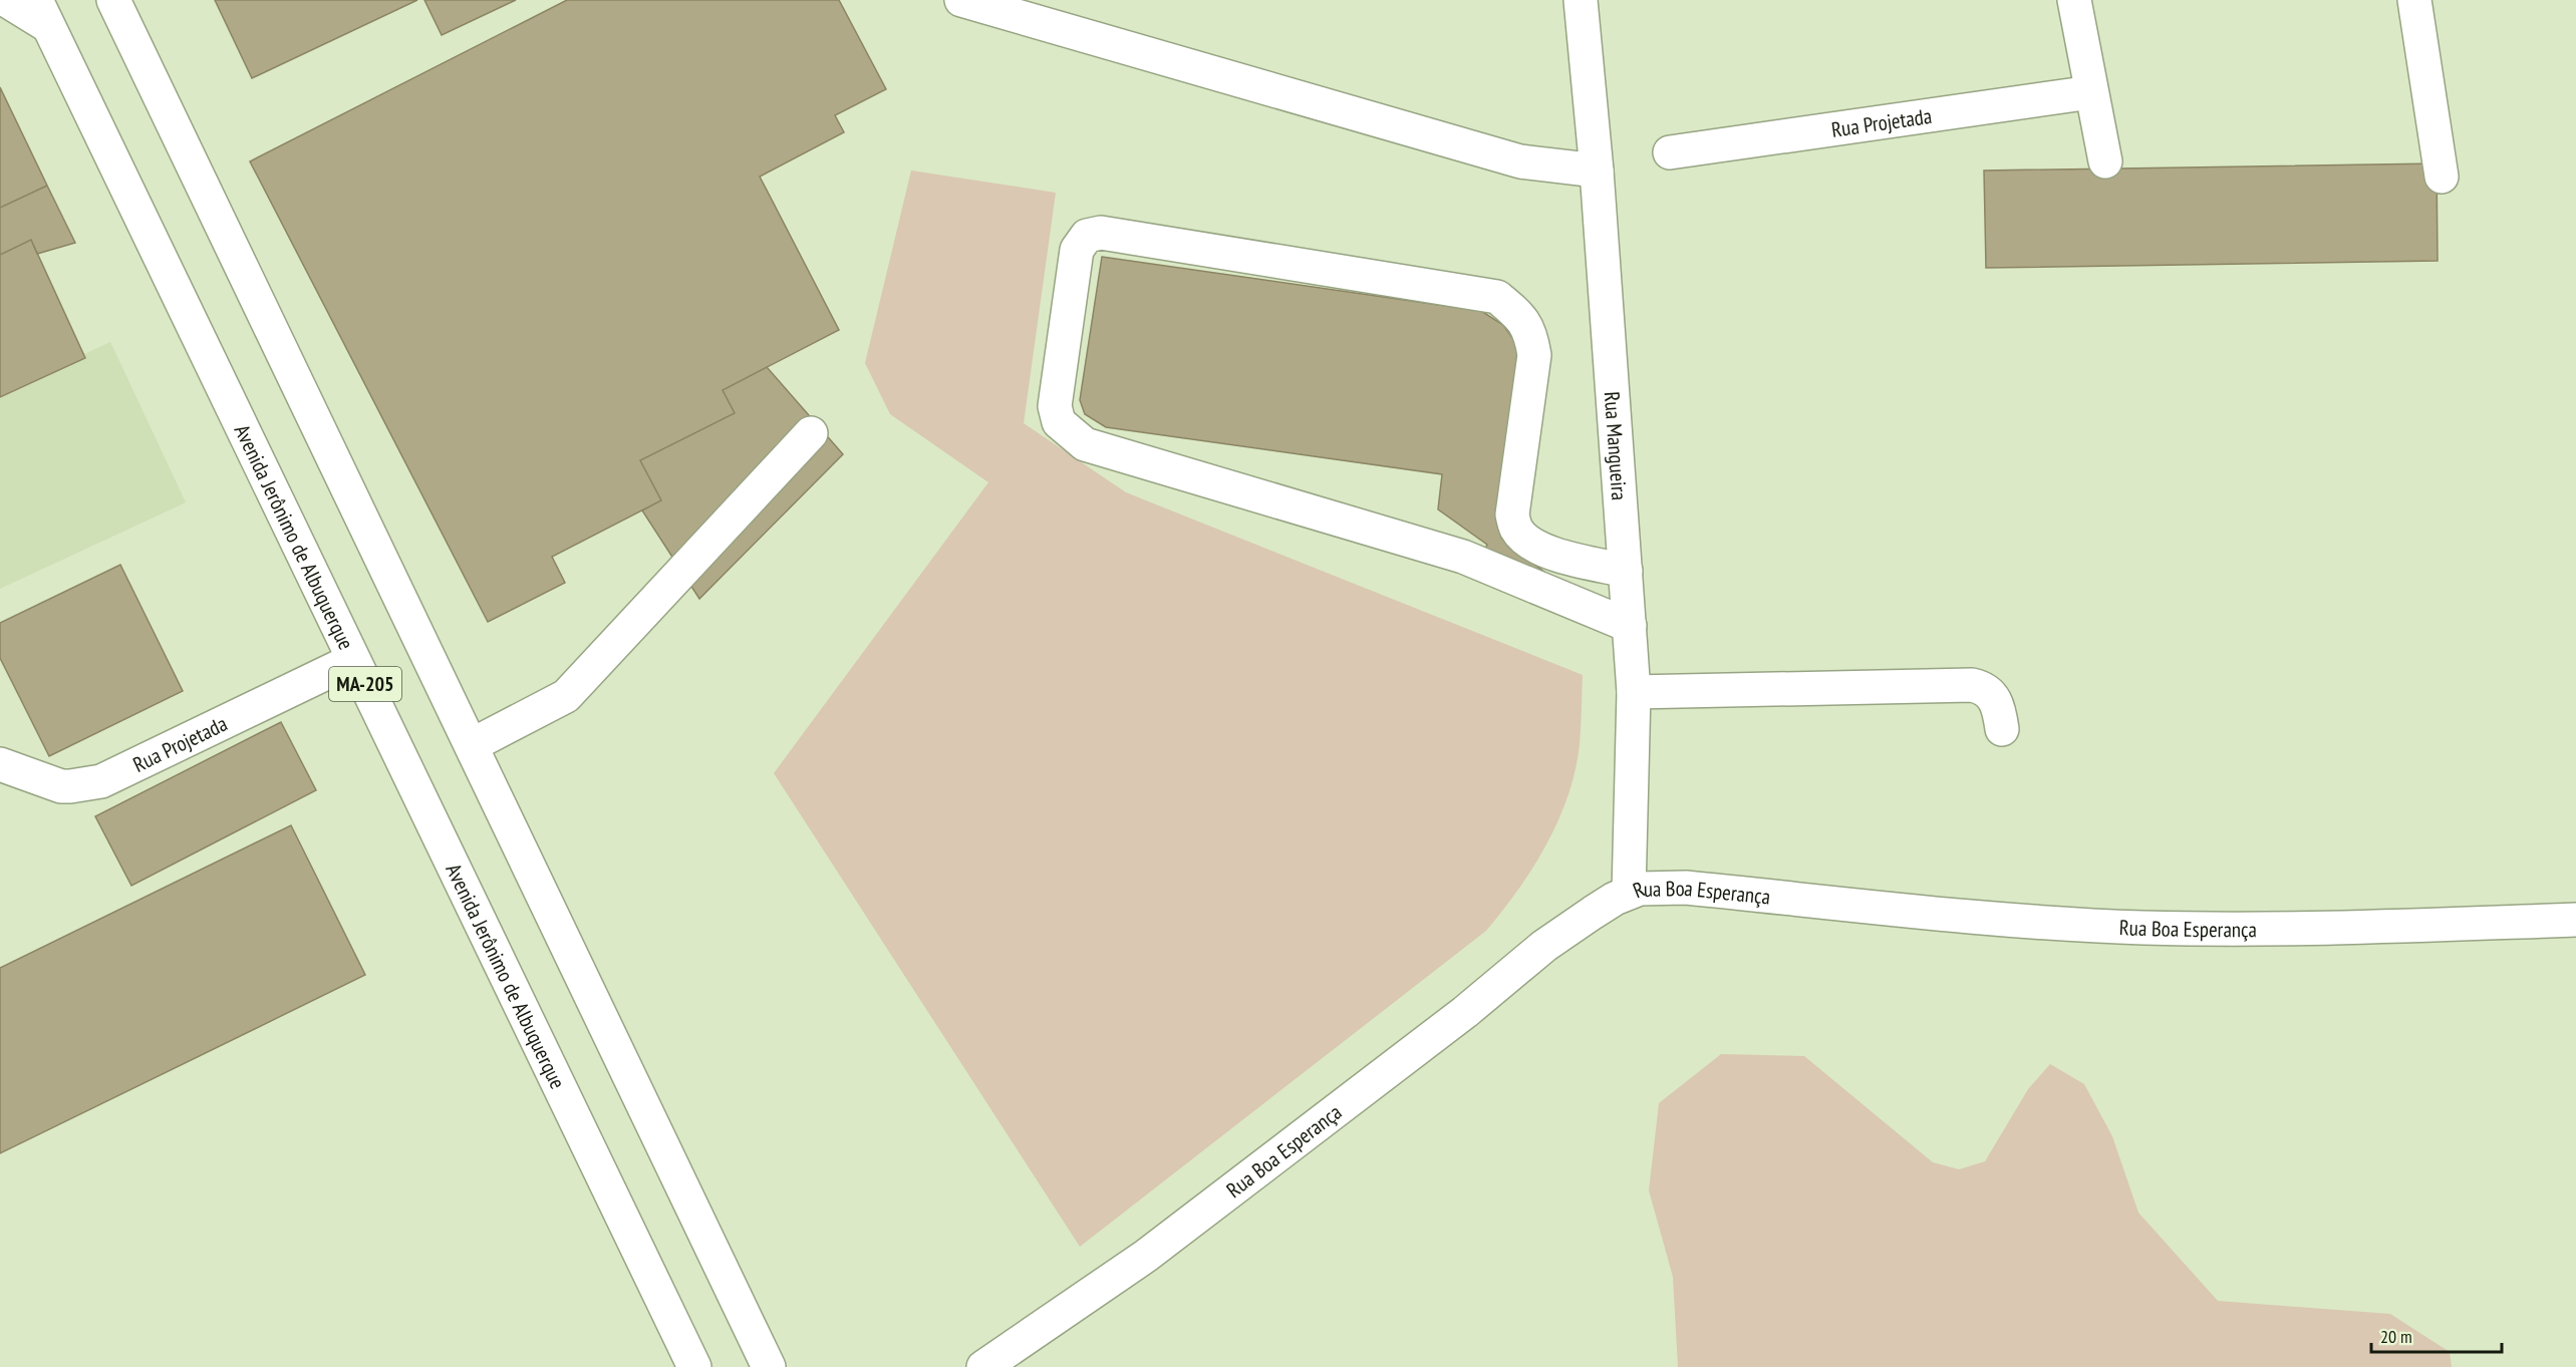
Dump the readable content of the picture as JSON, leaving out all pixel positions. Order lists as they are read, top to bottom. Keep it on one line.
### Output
{"streets":{"main road":["Rua Projetada","Rua Mangueira","Avenida Jerônimo de Albuquerque","MA-205","Rua Boa Esperança"]},"crossings":[["Rua Projetada","Avenida Jerônimo de Albuquerque"],["Rua Mangueira","Rua Boa Esperança"]],"scale_bar":"20 m"}
